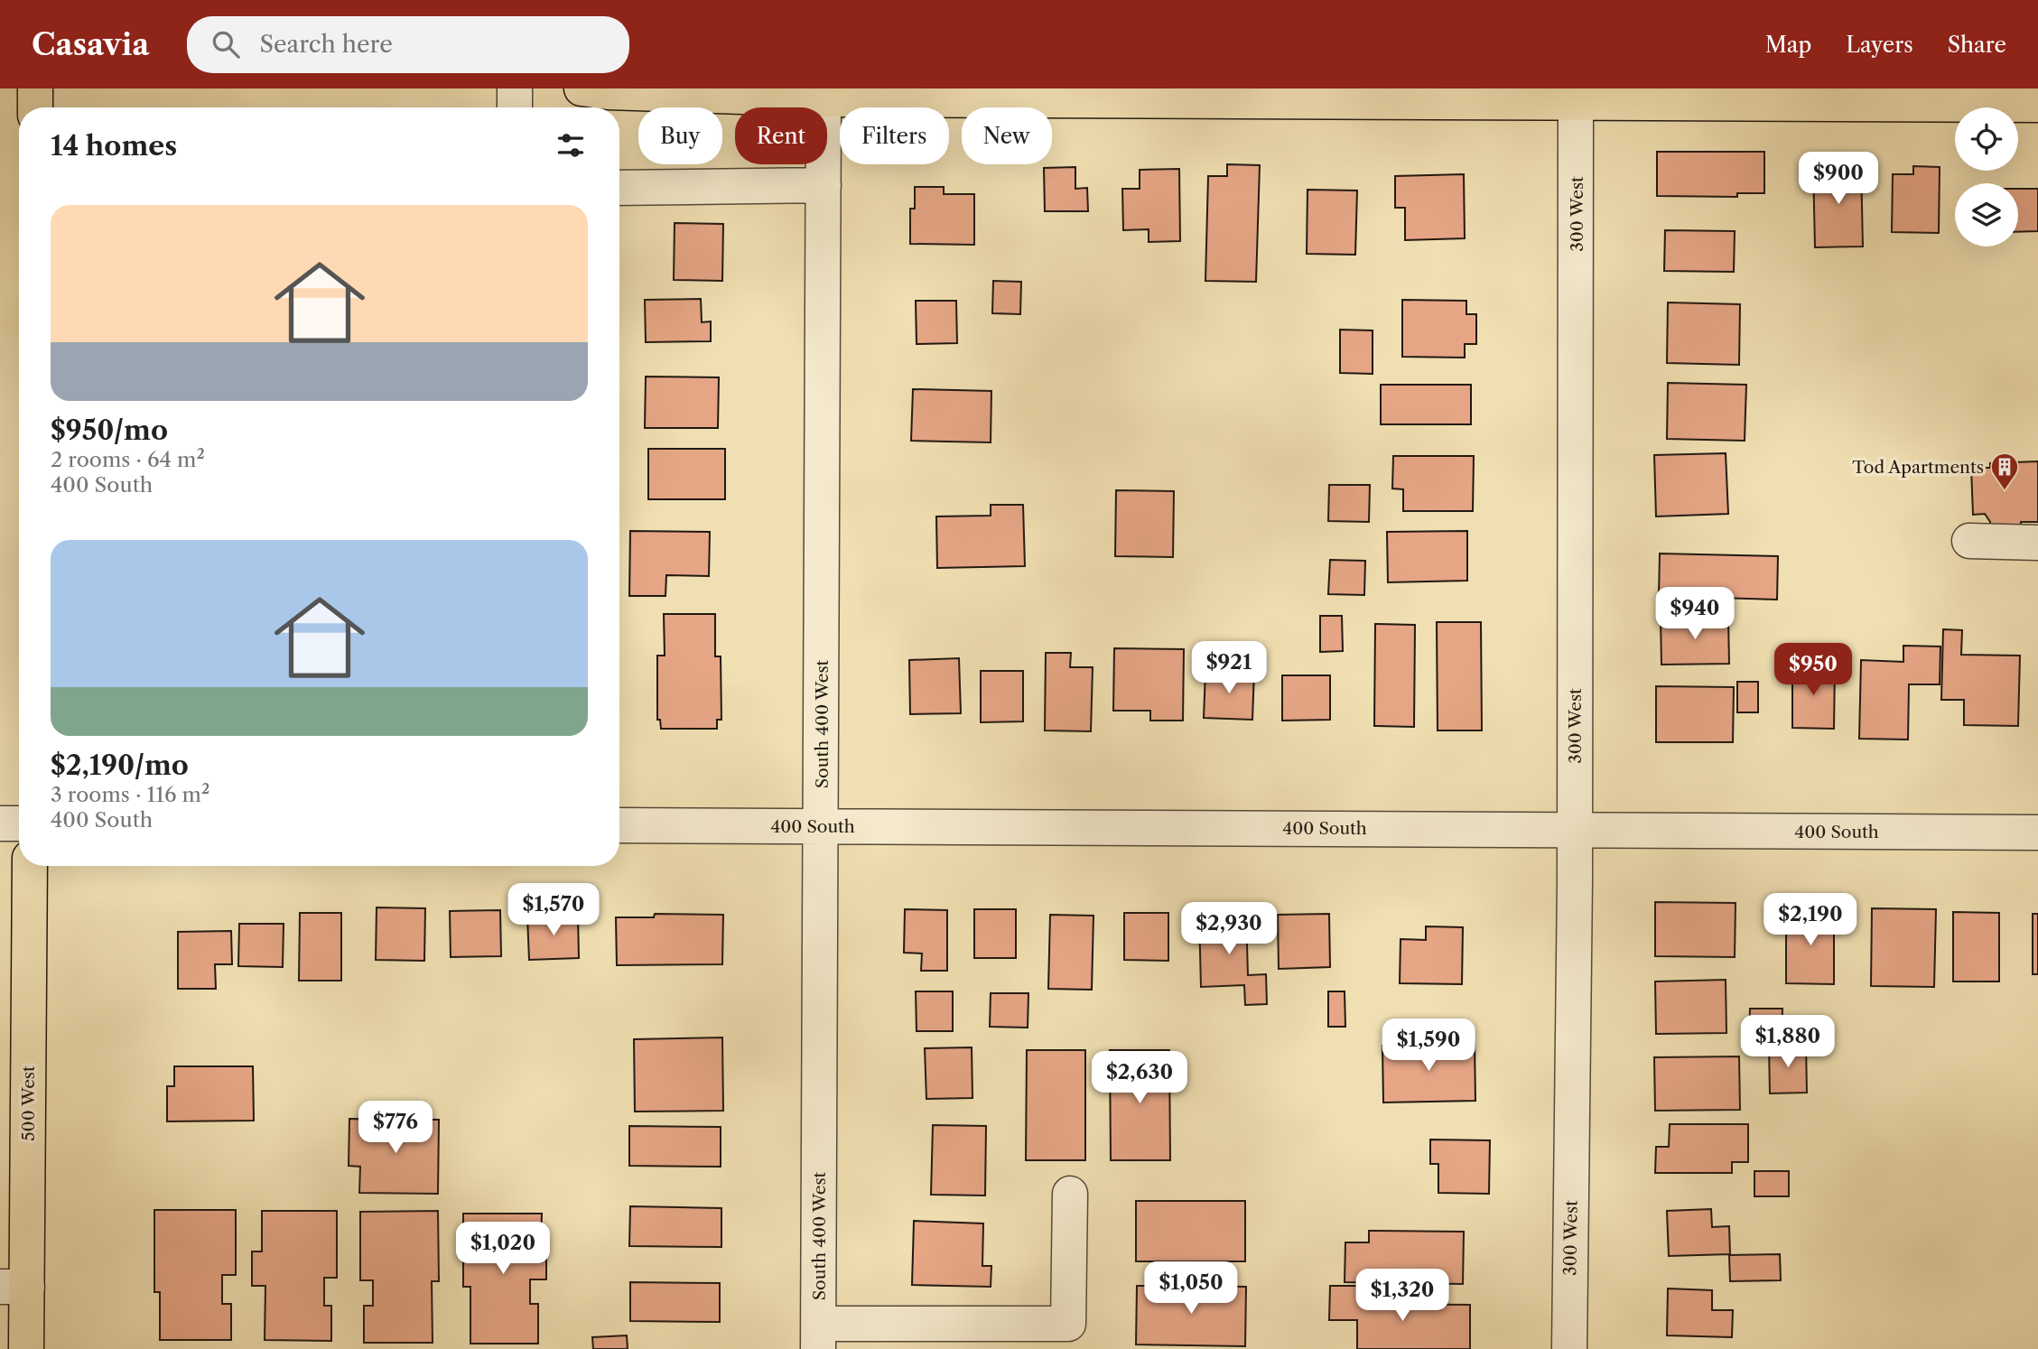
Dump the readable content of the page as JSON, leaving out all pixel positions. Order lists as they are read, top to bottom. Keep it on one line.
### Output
{"streets":{"main road":["500 West"],"street":["300 West","South 400 West","400 South"]},"crossings":[["300 West","400 South"],["South 400 West","400 South"]],"places":{"building":["Tod Apartments"]},"page":{"header":"Casavia","search":"Search here","nav":["Map","Layers","Share"],"chip":["Buy","Rent","Filters","New"],"heading":"14 homes","price":["$900","$940","$921","$950","$1,570","$2,190","$2,930","$1,880","$1,590","$2,630","$776","$1,020","$1,050","$1,320"],"list":[{"name":"$950/mo","note":"2 rooms · 64 m² · 400 South"},{"name":"$2,190/mo","note":"3 rooms · 116 m² · 400 South"}]}}
